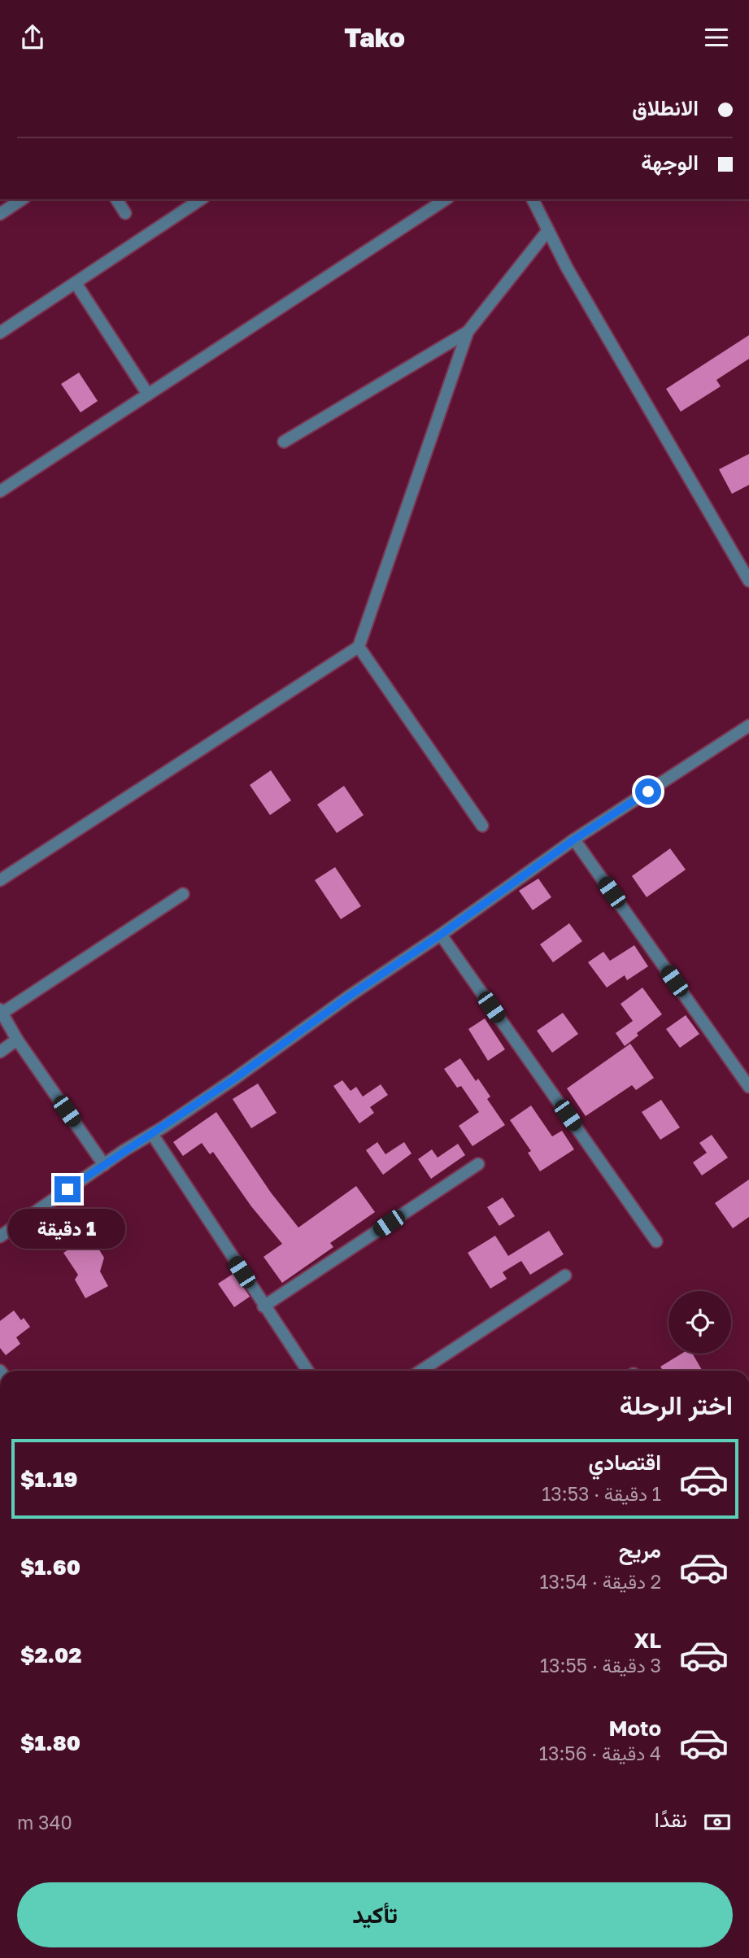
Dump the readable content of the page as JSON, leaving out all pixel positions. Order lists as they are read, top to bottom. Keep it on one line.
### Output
{"page":{"header":"Tako","banner":["الانطلاق","الوجهة"],"bubble":"1 دقيقة","heading":"اختر الرحلة","list":[{"name":"اقتصادي","note":"1 دقيقة · 13:53","value":"$1.19"},{"name":"مريح","note":"2 دقيقة · 13:54","value":"$1.60"},{"name":"XL","note":"3 دقيقة · 13:55","value":"$2.02"},{"name":"Moto","note":"4 دقيقة · 13:56","value":"$1.80"}],"pay":["نقدًا","340 m"],"buttons":"تأكيد"}}
